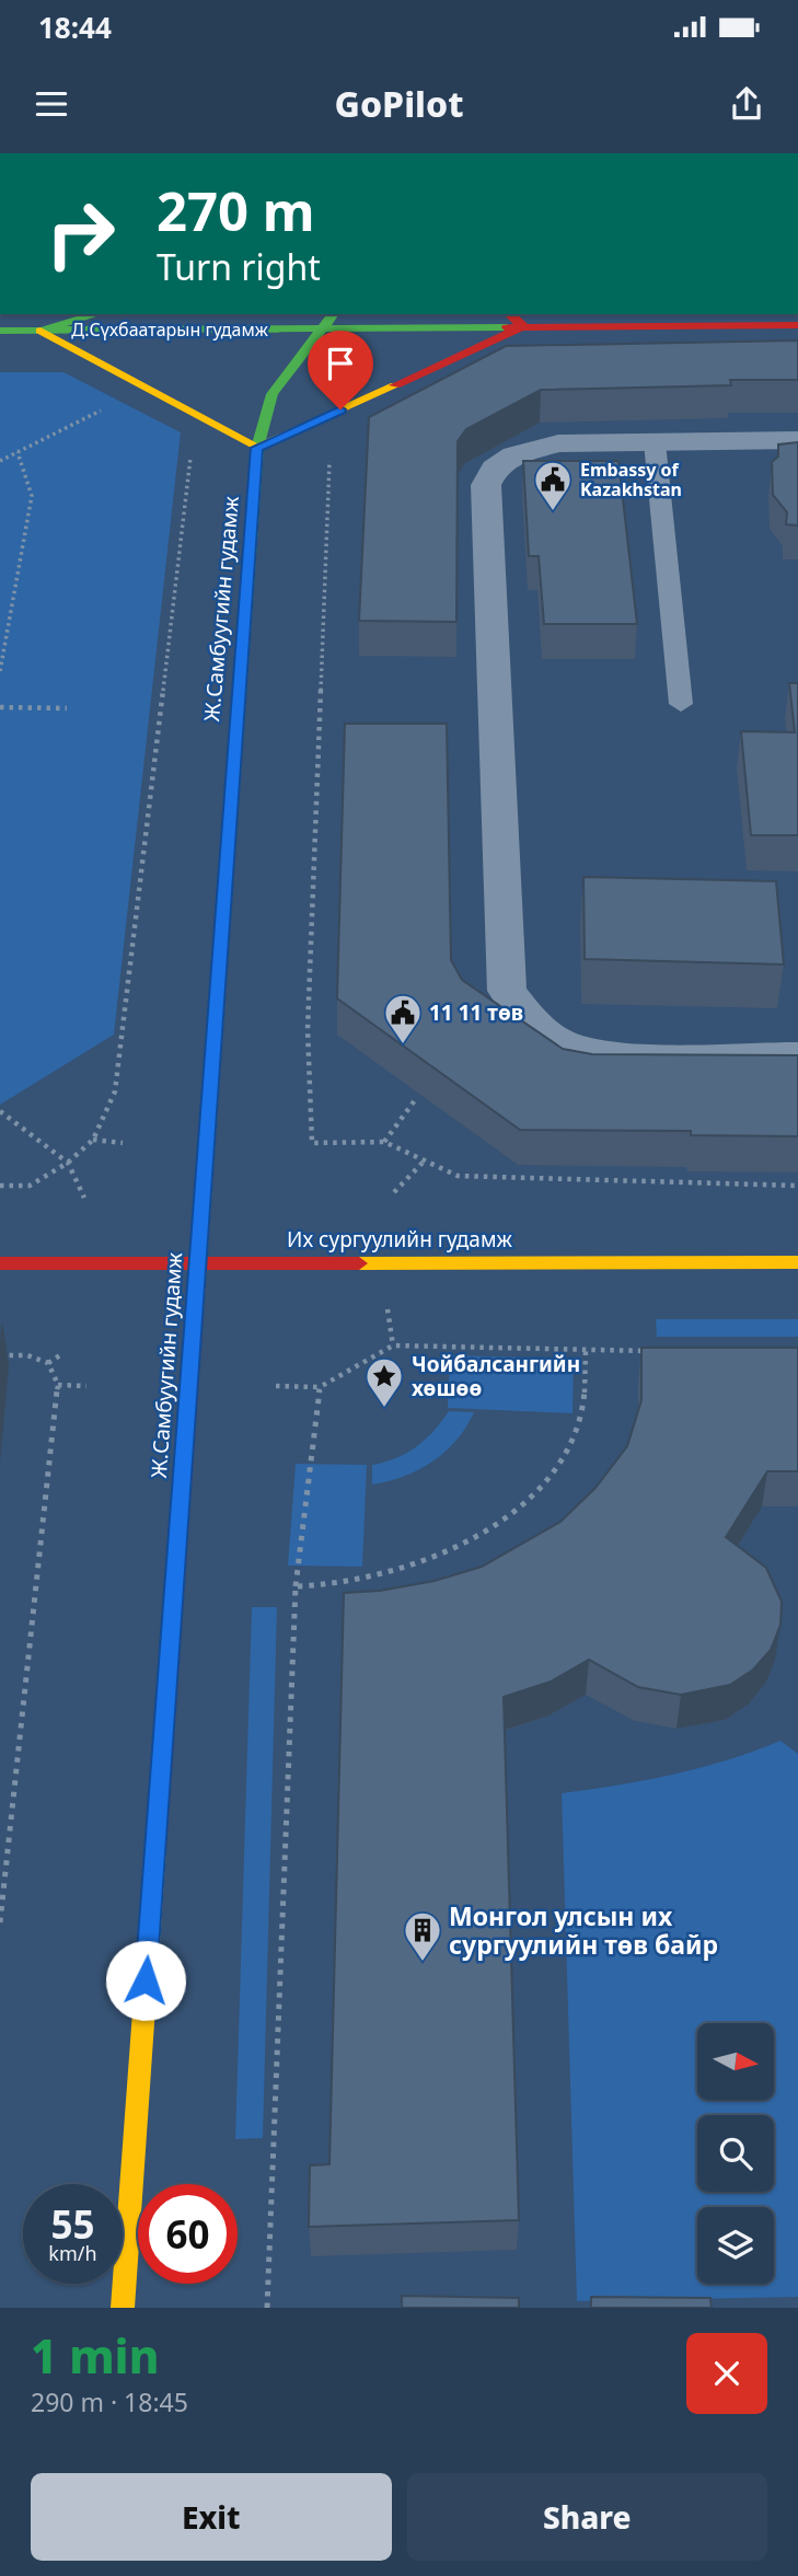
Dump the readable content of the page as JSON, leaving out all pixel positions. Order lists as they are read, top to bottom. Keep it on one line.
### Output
{"streets":{"main road":["Д.Сүхбаатарын гудамж","Ж.Самбуугийн гудамж","Их сургуулийн гудамж"]},"crossings":[["Д.Сүхбаатарын гудамж","Ж.Самбуугийн гудамж"],["Ж.Самбуугийн гудамж","Их сургуулийн гудамж"]],"places":{"public building":["Embassy of Kazakhstan","11 11 төв"],"place":["Чойбалсангийн хөшөө"],"building":["Монгол улсын их сургуулийн төв байр"]},"north":"right","page":{"status":"18:44","header":"GoPilot","turn":["270 m","Turn right"],"speed":"55 km/h","limit":"60","heading":["1 min","290 m · 18:45"],"buttons":["Exit","Share"]}}
